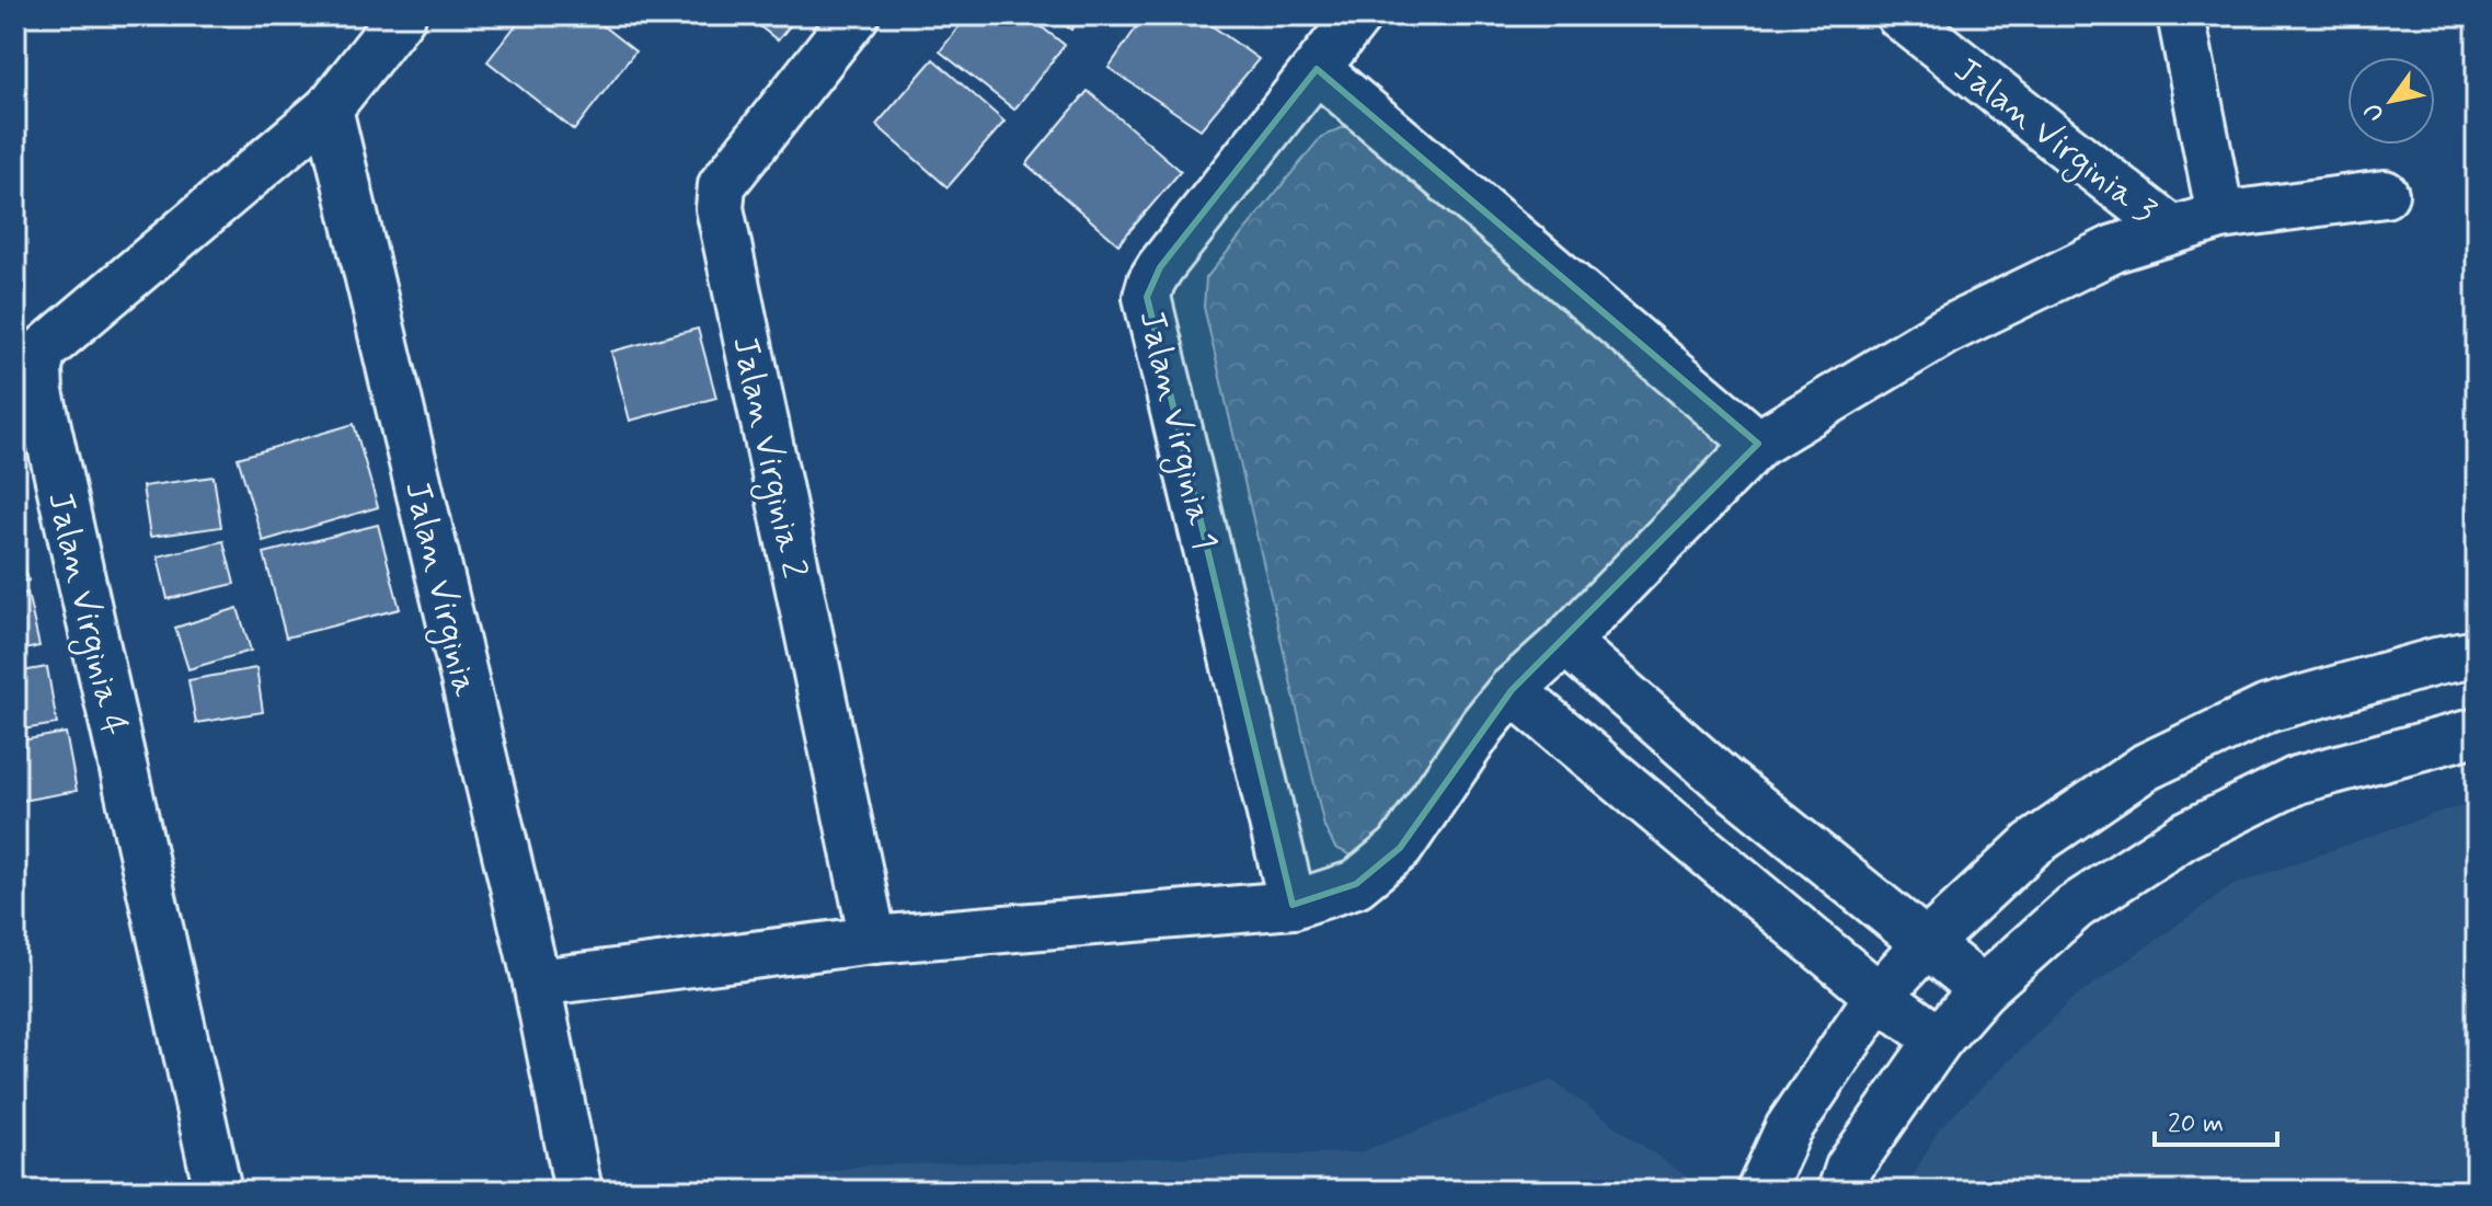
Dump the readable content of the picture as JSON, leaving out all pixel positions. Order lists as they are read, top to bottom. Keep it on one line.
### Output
{"streets":{"street":["Jalan Virginia 3","Jalan Virginia 1","Jalan Virginia 2","Jalan Virginia","Jalan Virginia 4"]},"crossings":[["Jalan Virginia","Jalan Virginia 4"]],"scale_bar":"20 m","north":"bottom left"}
